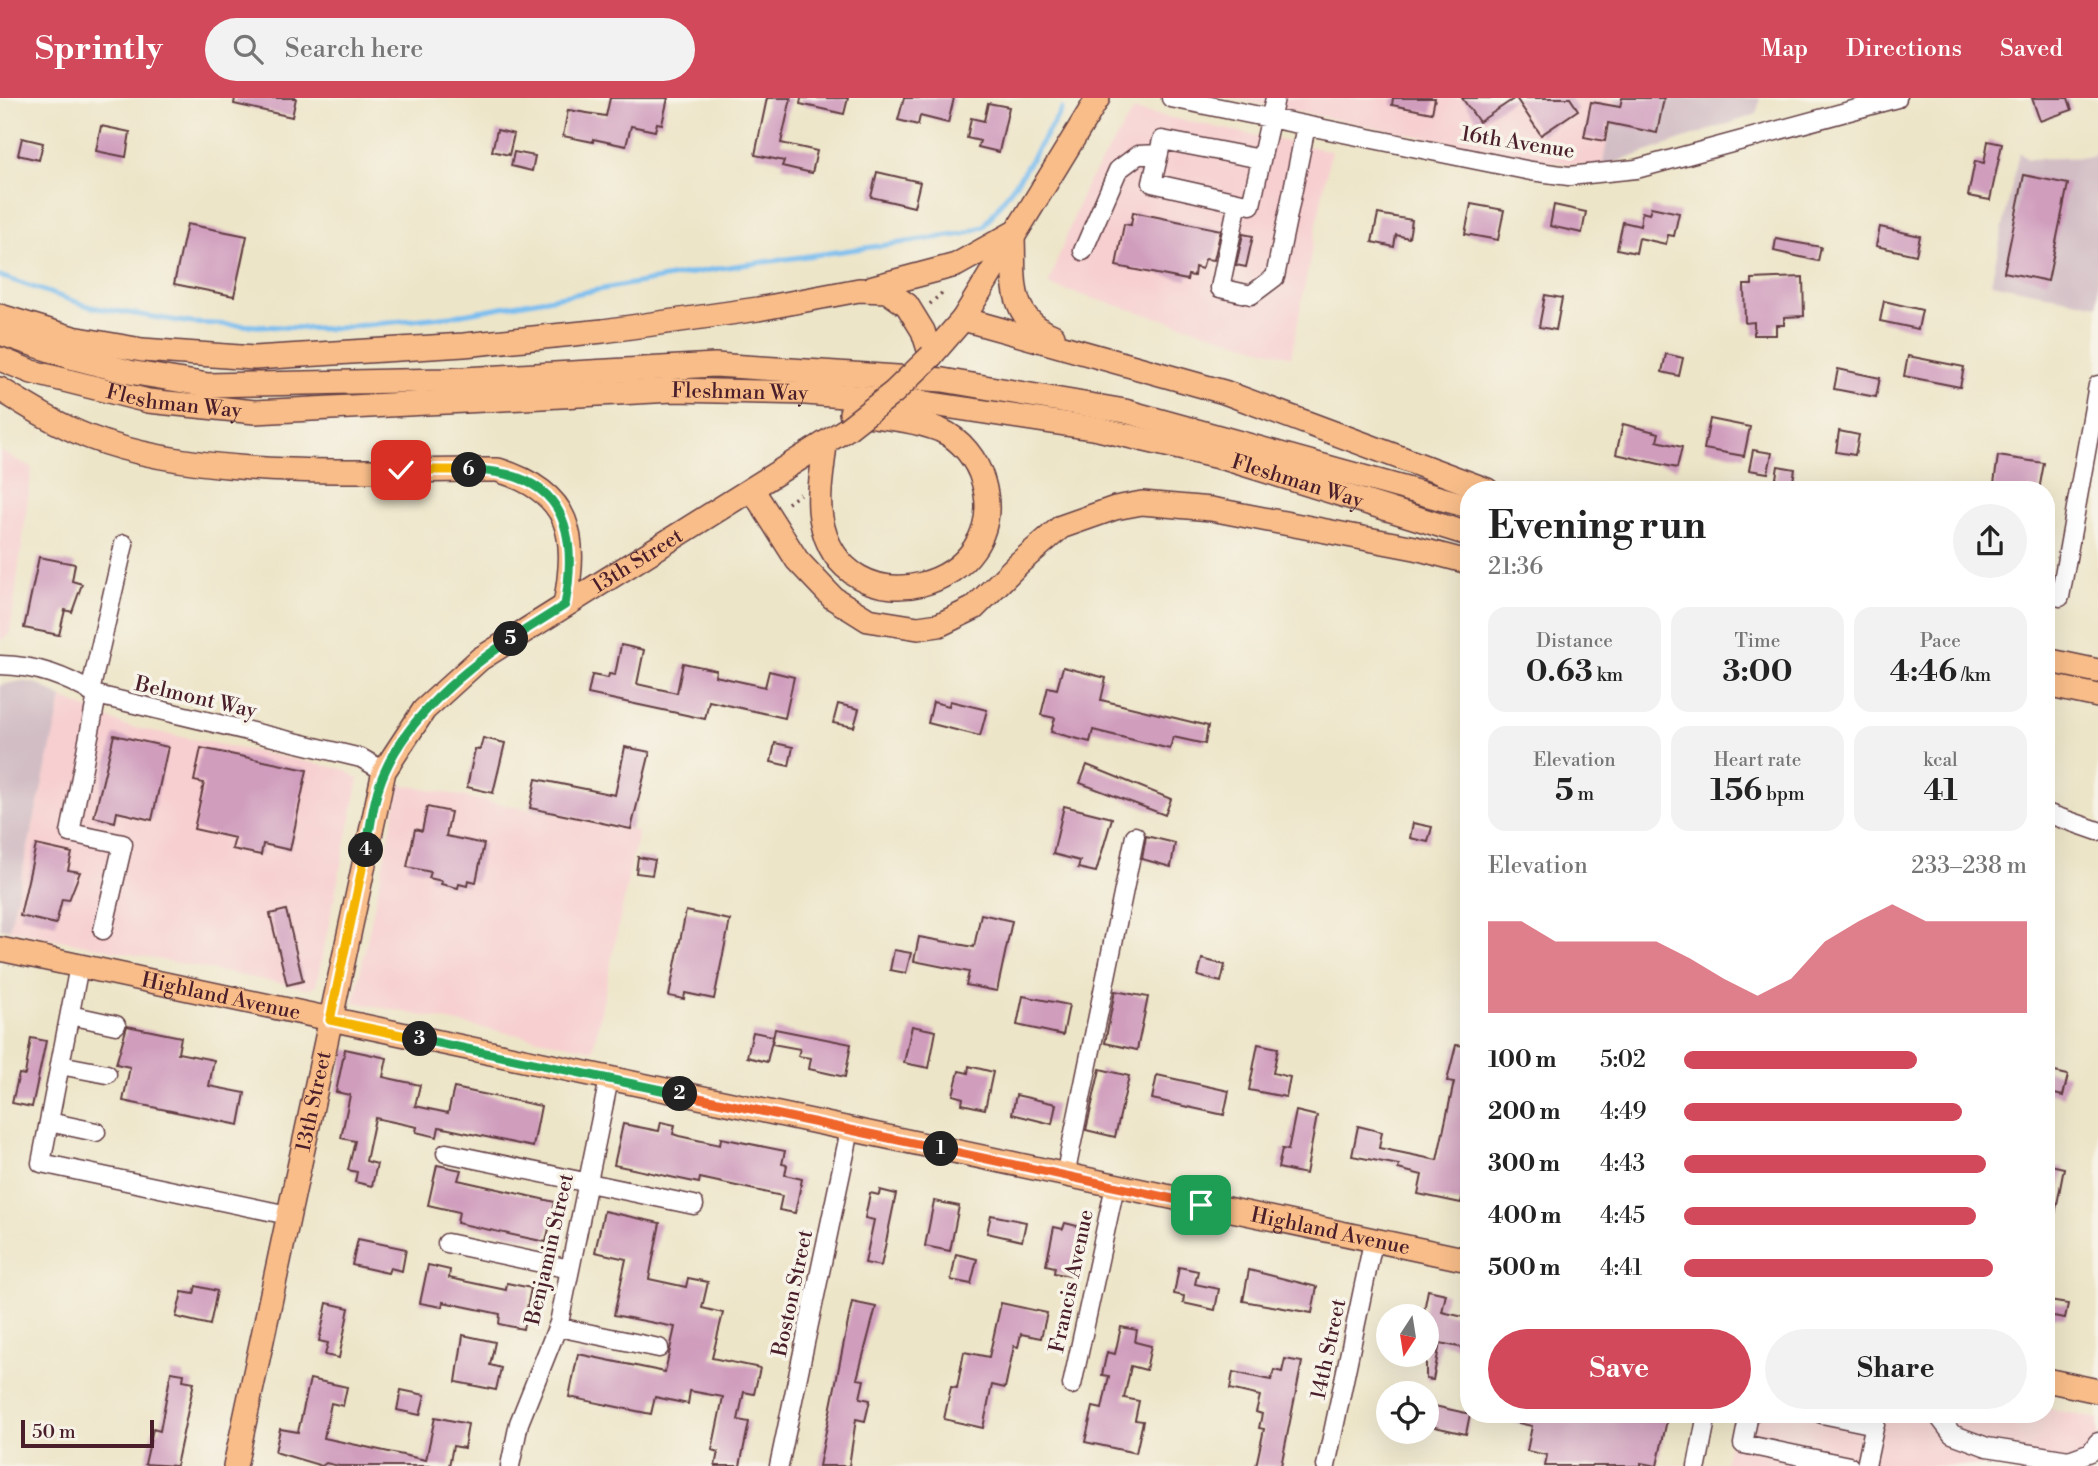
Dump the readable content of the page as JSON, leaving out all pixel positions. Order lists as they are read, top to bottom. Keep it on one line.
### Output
{"streets":{"main road":["Fleshman Way","13th Street","Highland Avenue"],"street":["16th Avenue","Belmont Way","Benjamin Street","Francis Avenue","Boston Street","14th Street"]},"crossings":[["13th Street","Belmont Way"],["13th Street","Highland Avenue"],["Highland Avenue","Benjamin Street"],["Highland Avenue","Francis Avenue"],["Highland Avenue","Boston Street"],["Highland Avenue","14th Street"]],"scale_bar":"50 m","north":"bottom","page":{"header":"Sprintly","search":"Search here","nav":["Map","Directions","Saved"],"pins":["6","5","4","3","2","1"],"heading":["Evening run","21:36"],"stats":[["Distance","0.63 km"],["Time","3:00"],["Pace","4:46 /km"],["Elevation","5 m"],["Heart rate","156 bpm"],["kcal","41"]],"chart":["Elevation","233–238 m"],"list":[{"name":"100 m","note":"5:02"},{"name":"200 m","note":"4:49"},{"name":"300 m","note":"4:43"},{"name":"400 m","note":"4:45"},{"name":"500 m","note":"4:41"}],"buttons":["Save","Share"],"scale":"50 m"}}
